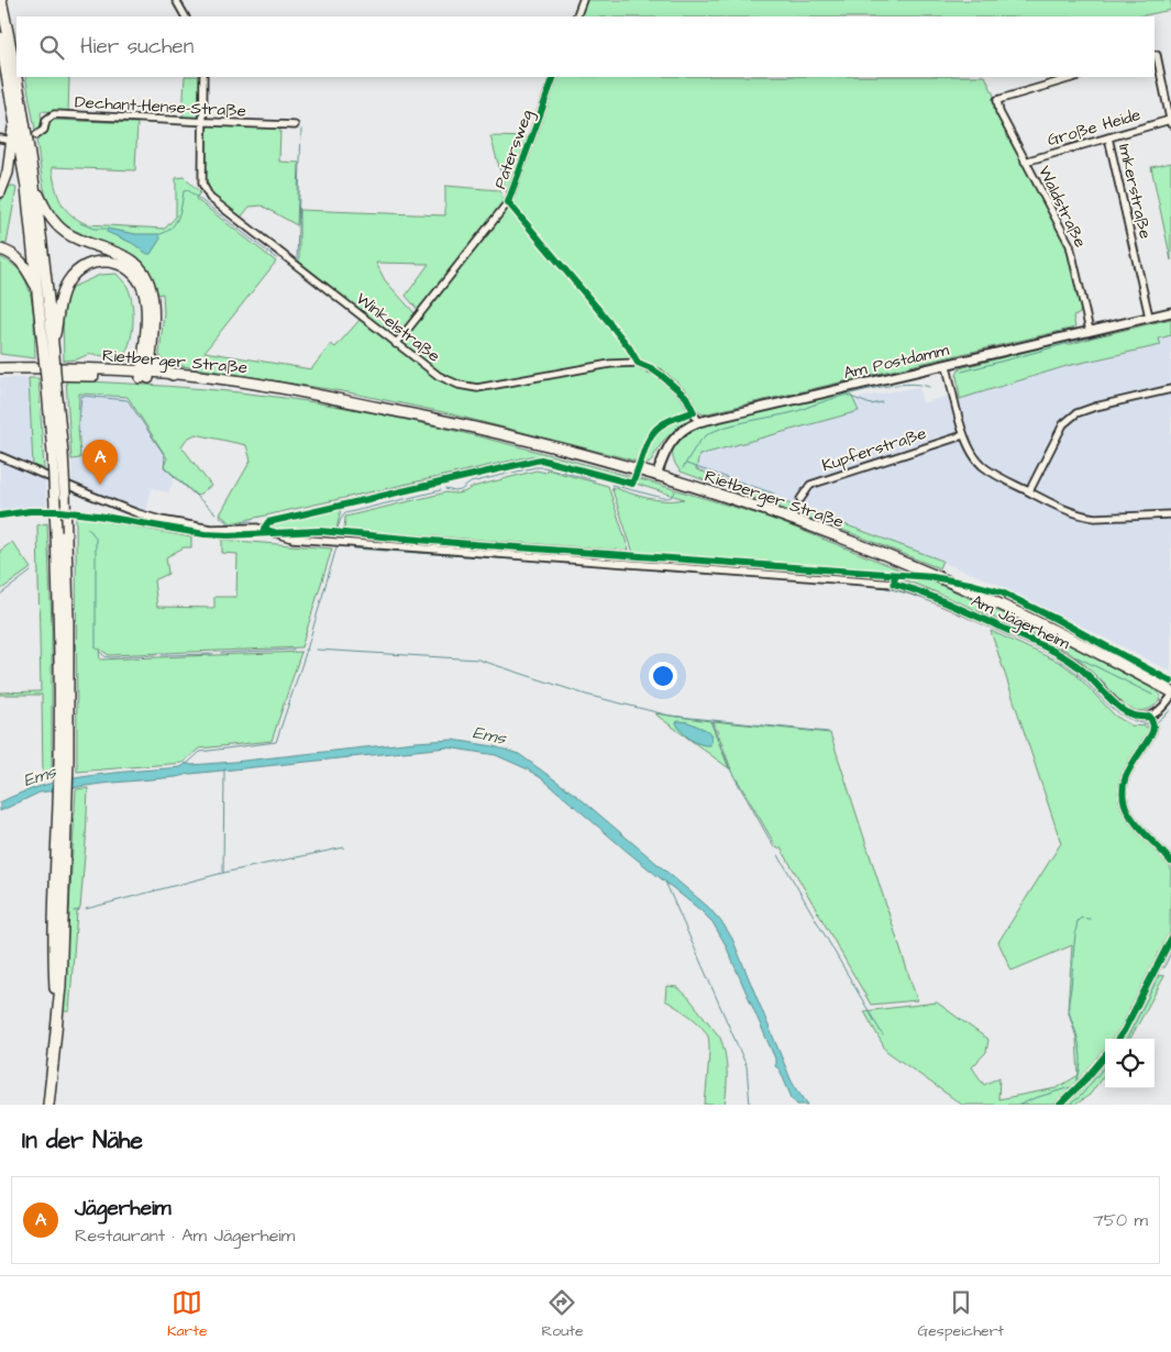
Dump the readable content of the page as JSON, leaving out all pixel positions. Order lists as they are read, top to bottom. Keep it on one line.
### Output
{"streets":{"main road":["Rietberger Straße"],"street":["Dechant-Hense-Straße","Große Heide","Patersweg","Imkerstraße","Waldstraße","Winkelstraße","Am Postdamm","Kupferstraße","Am Jägerheim"]},"crossings":[["Dechant-Hense-Straße","Winkelstraße"],["Große Heide","Imkerstraße"],["Große Heide","Waldstraße"],["Patersweg","Winkelstraße"],["Imkerstraße","Am Postdamm"],["Waldstraße","Am Postdamm"],["Winkelstraße","Am Postdamm"],["Rietberger Straße","Am Postdamm"]],"water":["Ems"],"page":{"search":"Hier suchen","pins":"A","heading":"In der Nähe","list":[{"mark":"A","name":"Jägerheim","note":"Restaurant · Am Jägerheim","value":"750 m"}],"nav":["Karte","Route","Gespeichert"]}}
